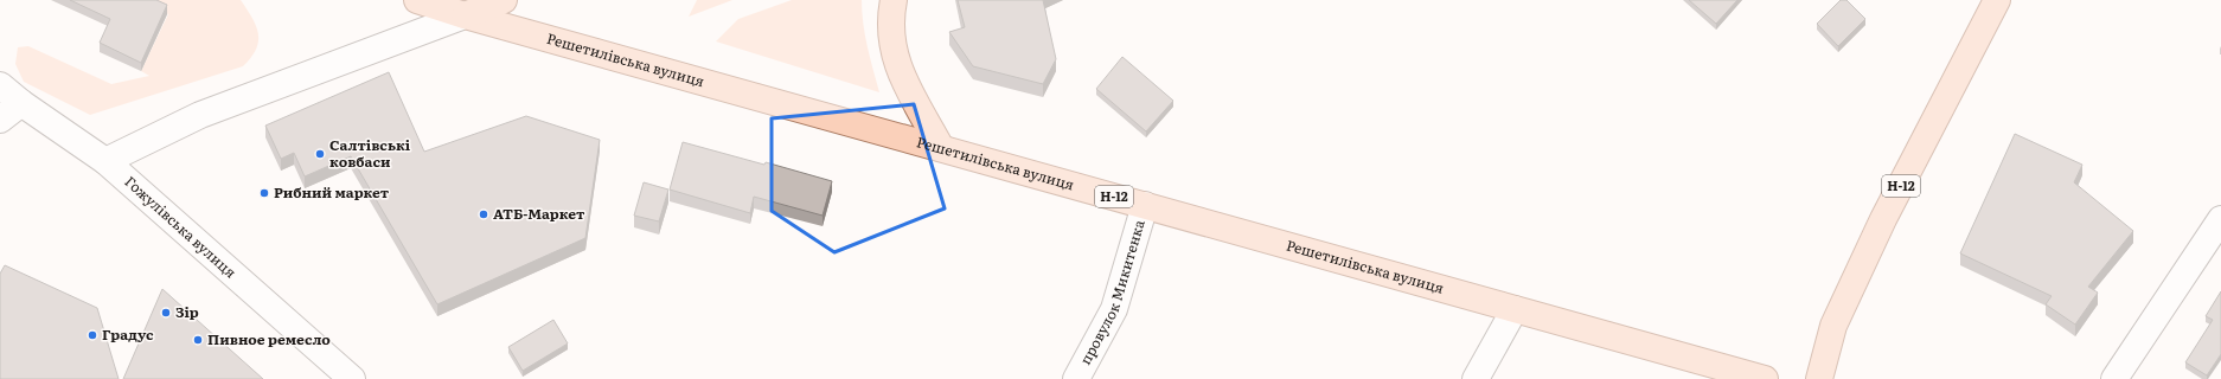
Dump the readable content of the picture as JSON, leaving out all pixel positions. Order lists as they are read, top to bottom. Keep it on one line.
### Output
{"streets":{"main road":["Решетилівська вулиця","Н-12"],"street":["Гожулівська вулиця","провулок Микитенка"]},"crossings":[["Решетилівська вулиця","провулок Микитенка"]],"places":["Салтівські ковбаси","Рибний маркет","АТБ-Маркет","Зір","Градус","Пивное ремесло"]}
